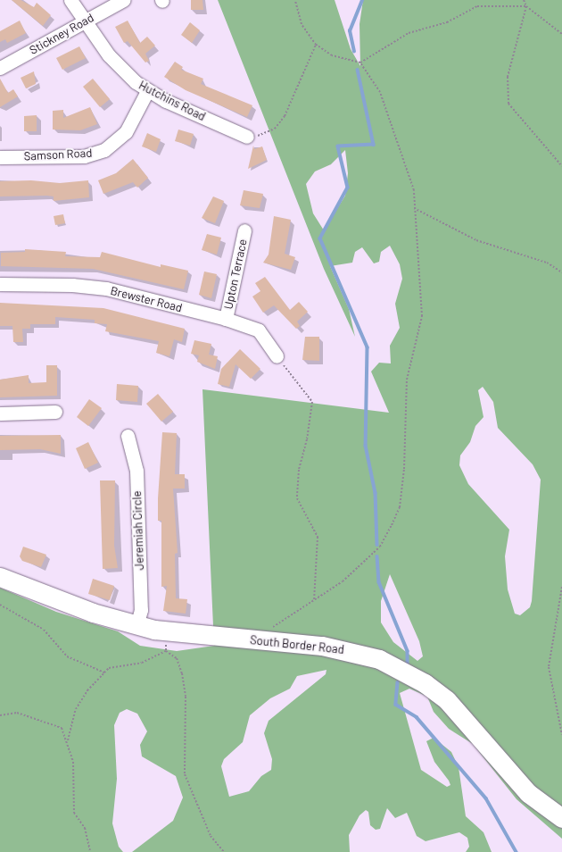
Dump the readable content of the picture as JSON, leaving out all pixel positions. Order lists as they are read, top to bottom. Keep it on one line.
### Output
{"streets":{"main road":["South Border Road"],"street":["Stickney Road","Hutchins Road","Samson Road","Upton Terrace","Brewster Road","Jeremiah Circle"]},"crossings":[["Stickney Road","Hutchins Road"],["Hutchins Road","Samson Road"],["Upton Terrace","Brewster Road"],["Jeremiah Circle","South Border Road"]]}
